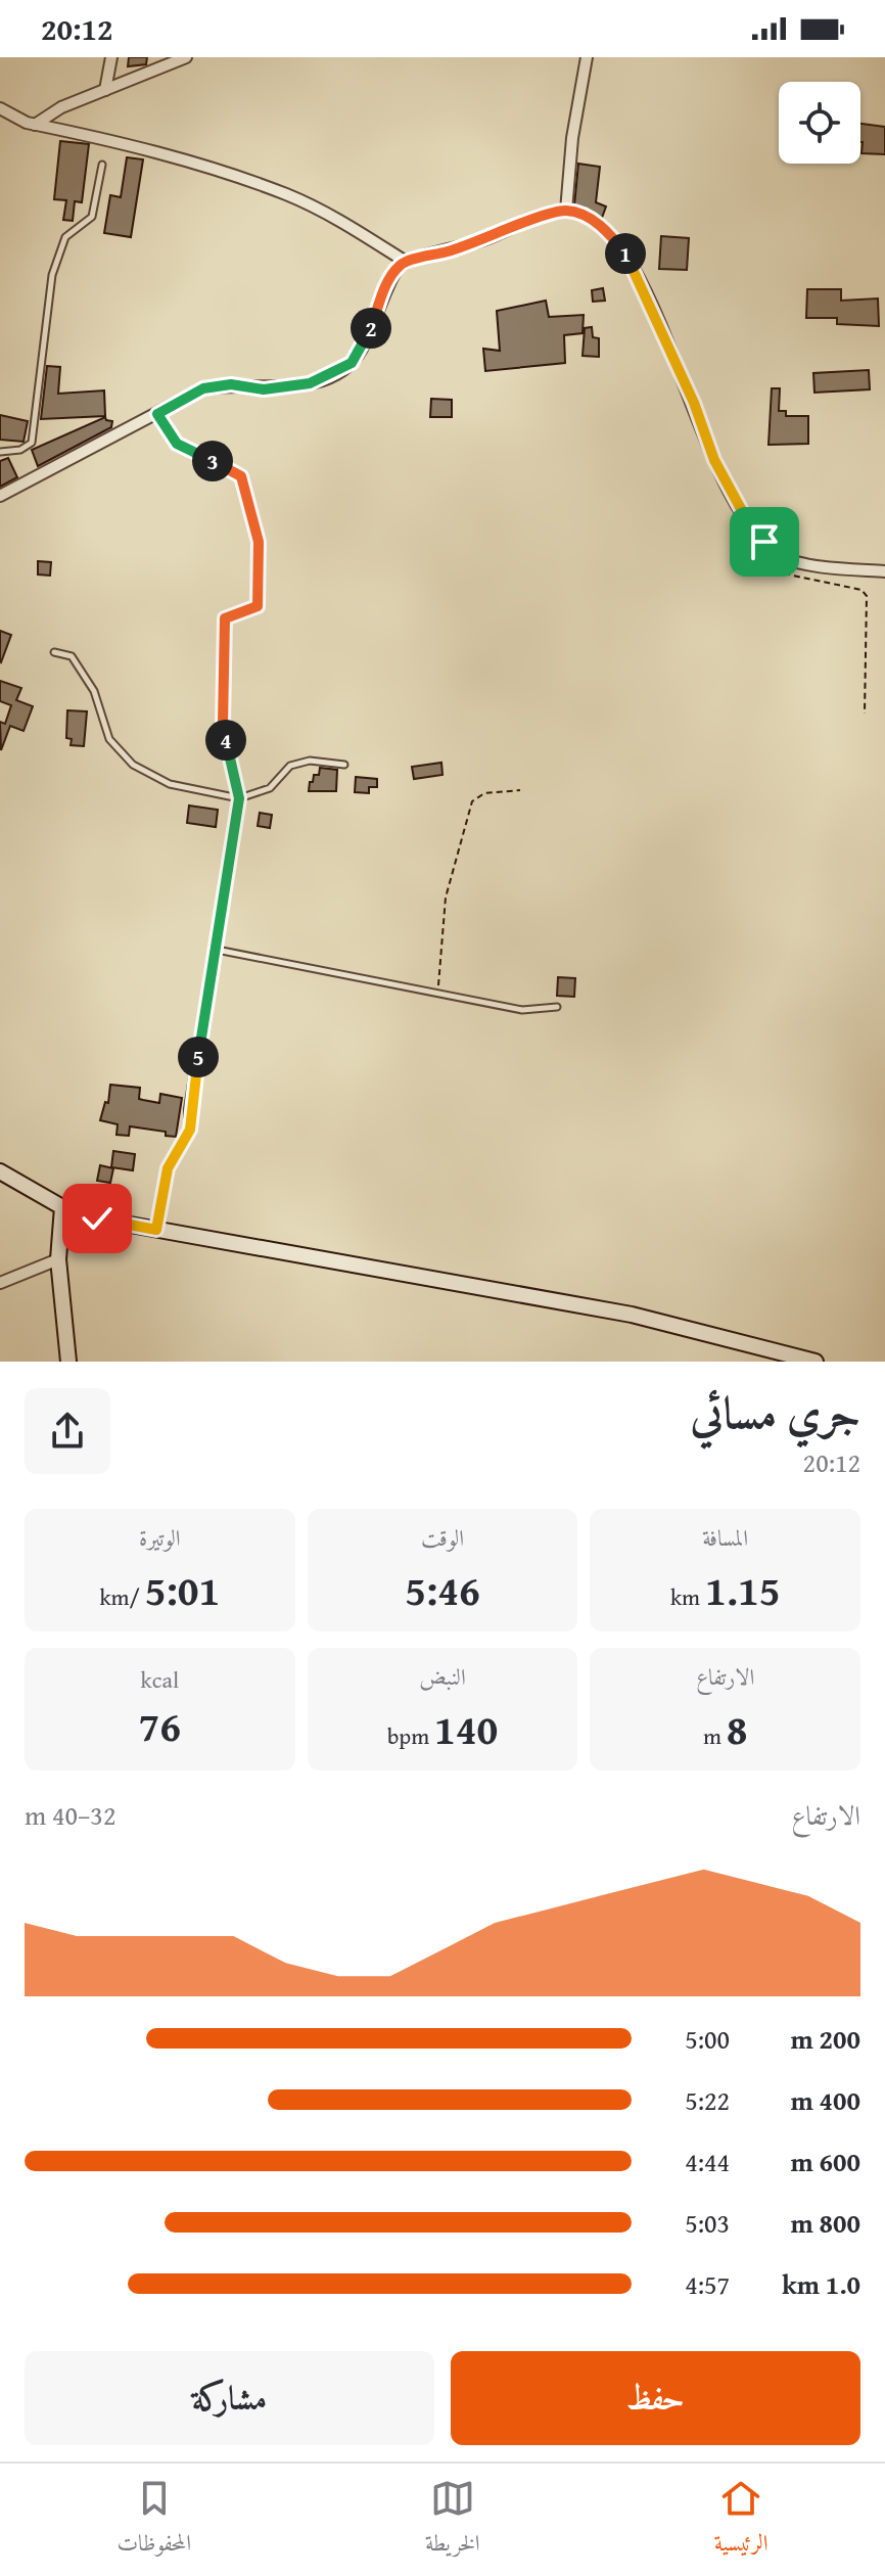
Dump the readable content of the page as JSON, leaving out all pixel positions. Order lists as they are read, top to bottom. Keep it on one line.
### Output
{"page":{"status":"20:12","pins":["1","2","3","4","5"],"heading":["جري مسائي","20:12"],"stats":[["المسافة","1.15 km"],["الوقت","5:46"],["الوتيرة","5:01 /km"],["الارتفاع","8 m"],["النبض","140 bpm"],["kcal","76"]],"chart":["الارتفاع","32–40 m"],"list":[{"name":"200 m","note":"5:00"},{"name":"400 m","note":"5:22"},{"name":"600 m","note":"4:44"},{"name":"800 m","note":"5:03"},{"name":"1.0 km","note":"4:57"}],"buttons":["حفظ","مشاركة"],"tabs":["الرئيسية","الخريطة","المحفوظات"]}}
